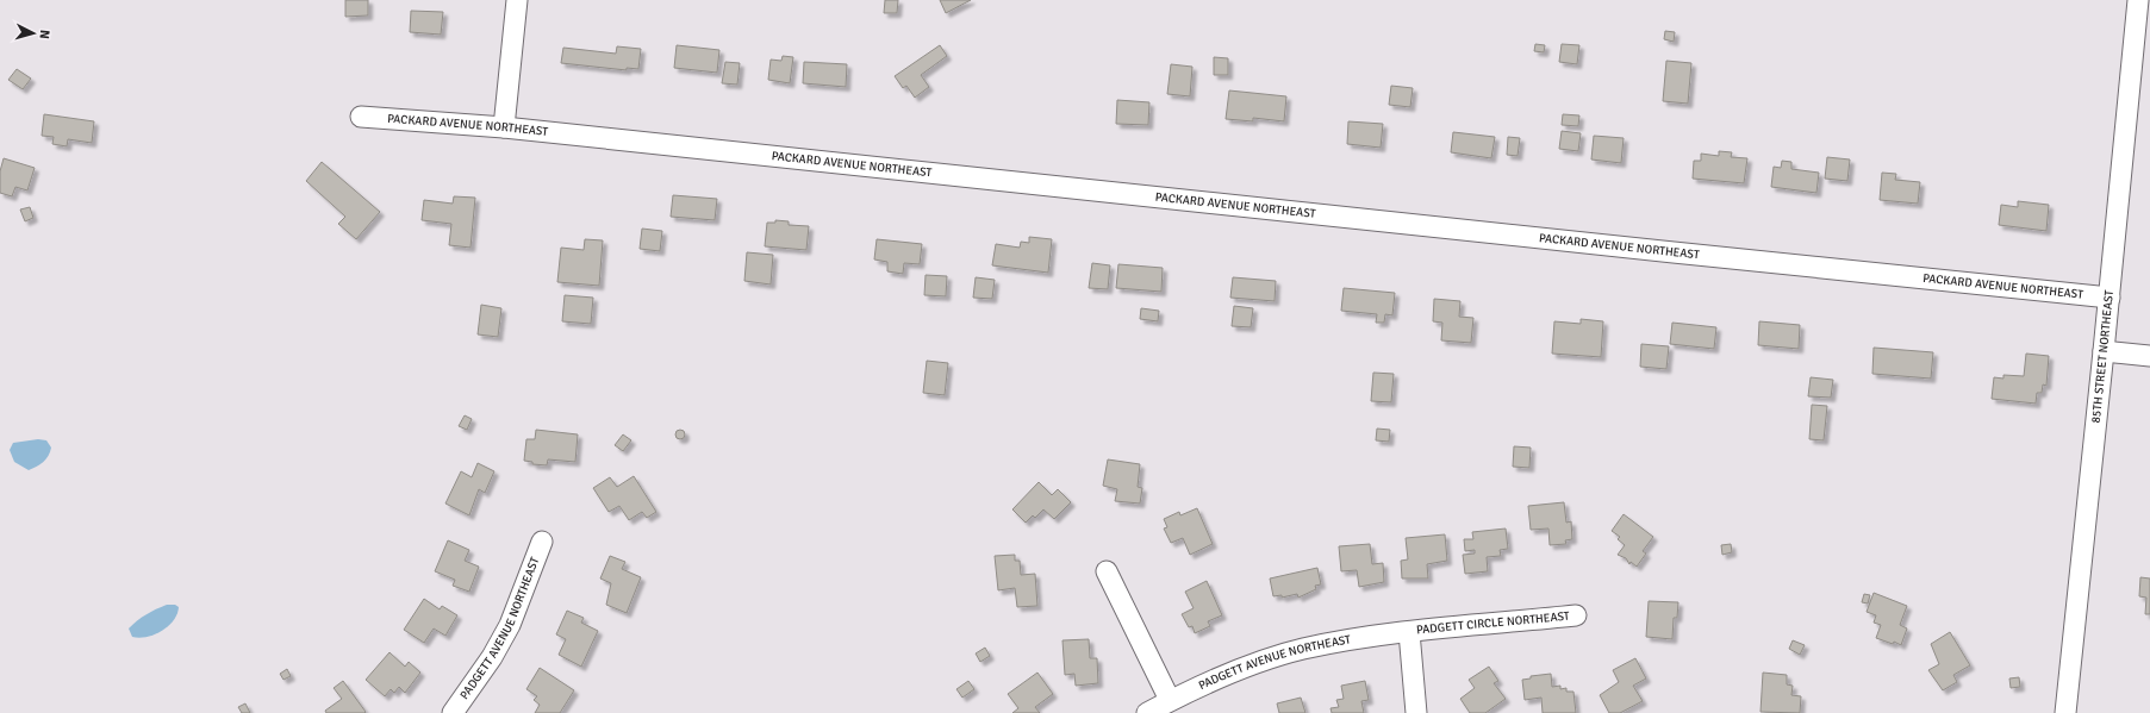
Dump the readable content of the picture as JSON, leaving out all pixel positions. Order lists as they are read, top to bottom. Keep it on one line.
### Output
{"streets":{"street":["PACKARD AVENUE NORTHEAST","85TH STREET NORTHEAST","PADGETT CIRCLE NORTHEAST","PADGETT AVENUE NORTHEAST"]},"crossings":[["PACKARD AVENUE NORTHEAST","85TH STREET NORTHEAST"],["PADGETT CIRCLE NORTHEAST","PADGETT AVENUE NORTHEAST"]],"north":"right"}
